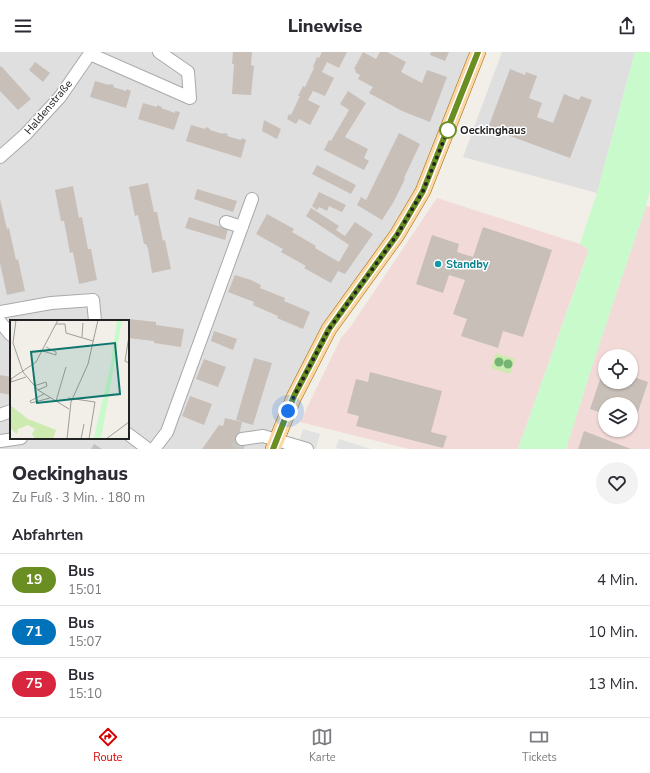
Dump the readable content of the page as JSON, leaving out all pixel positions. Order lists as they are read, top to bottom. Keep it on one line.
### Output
{"streets":{"street":["Haldenstraße"]},"places":["Oeckinghaus","Standby"],"lines":["bus line 19"],"page":{"header":"Linewise","heading":[["Oeckinghaus","Zu Fuß · 3 Min. · 180 m"],"Abfahrten"],"list":[{"mark":"19","name":"Bus","note":"15:01","value":"4 Min."},{"mark":"71","name":"Bus","note":"15:07","value":"10 Min."},{"mark":"75","name":"Bus","note":"15:10","value":"13 Min."}],"tabs":["Route","Karte","Tickets"]}}
